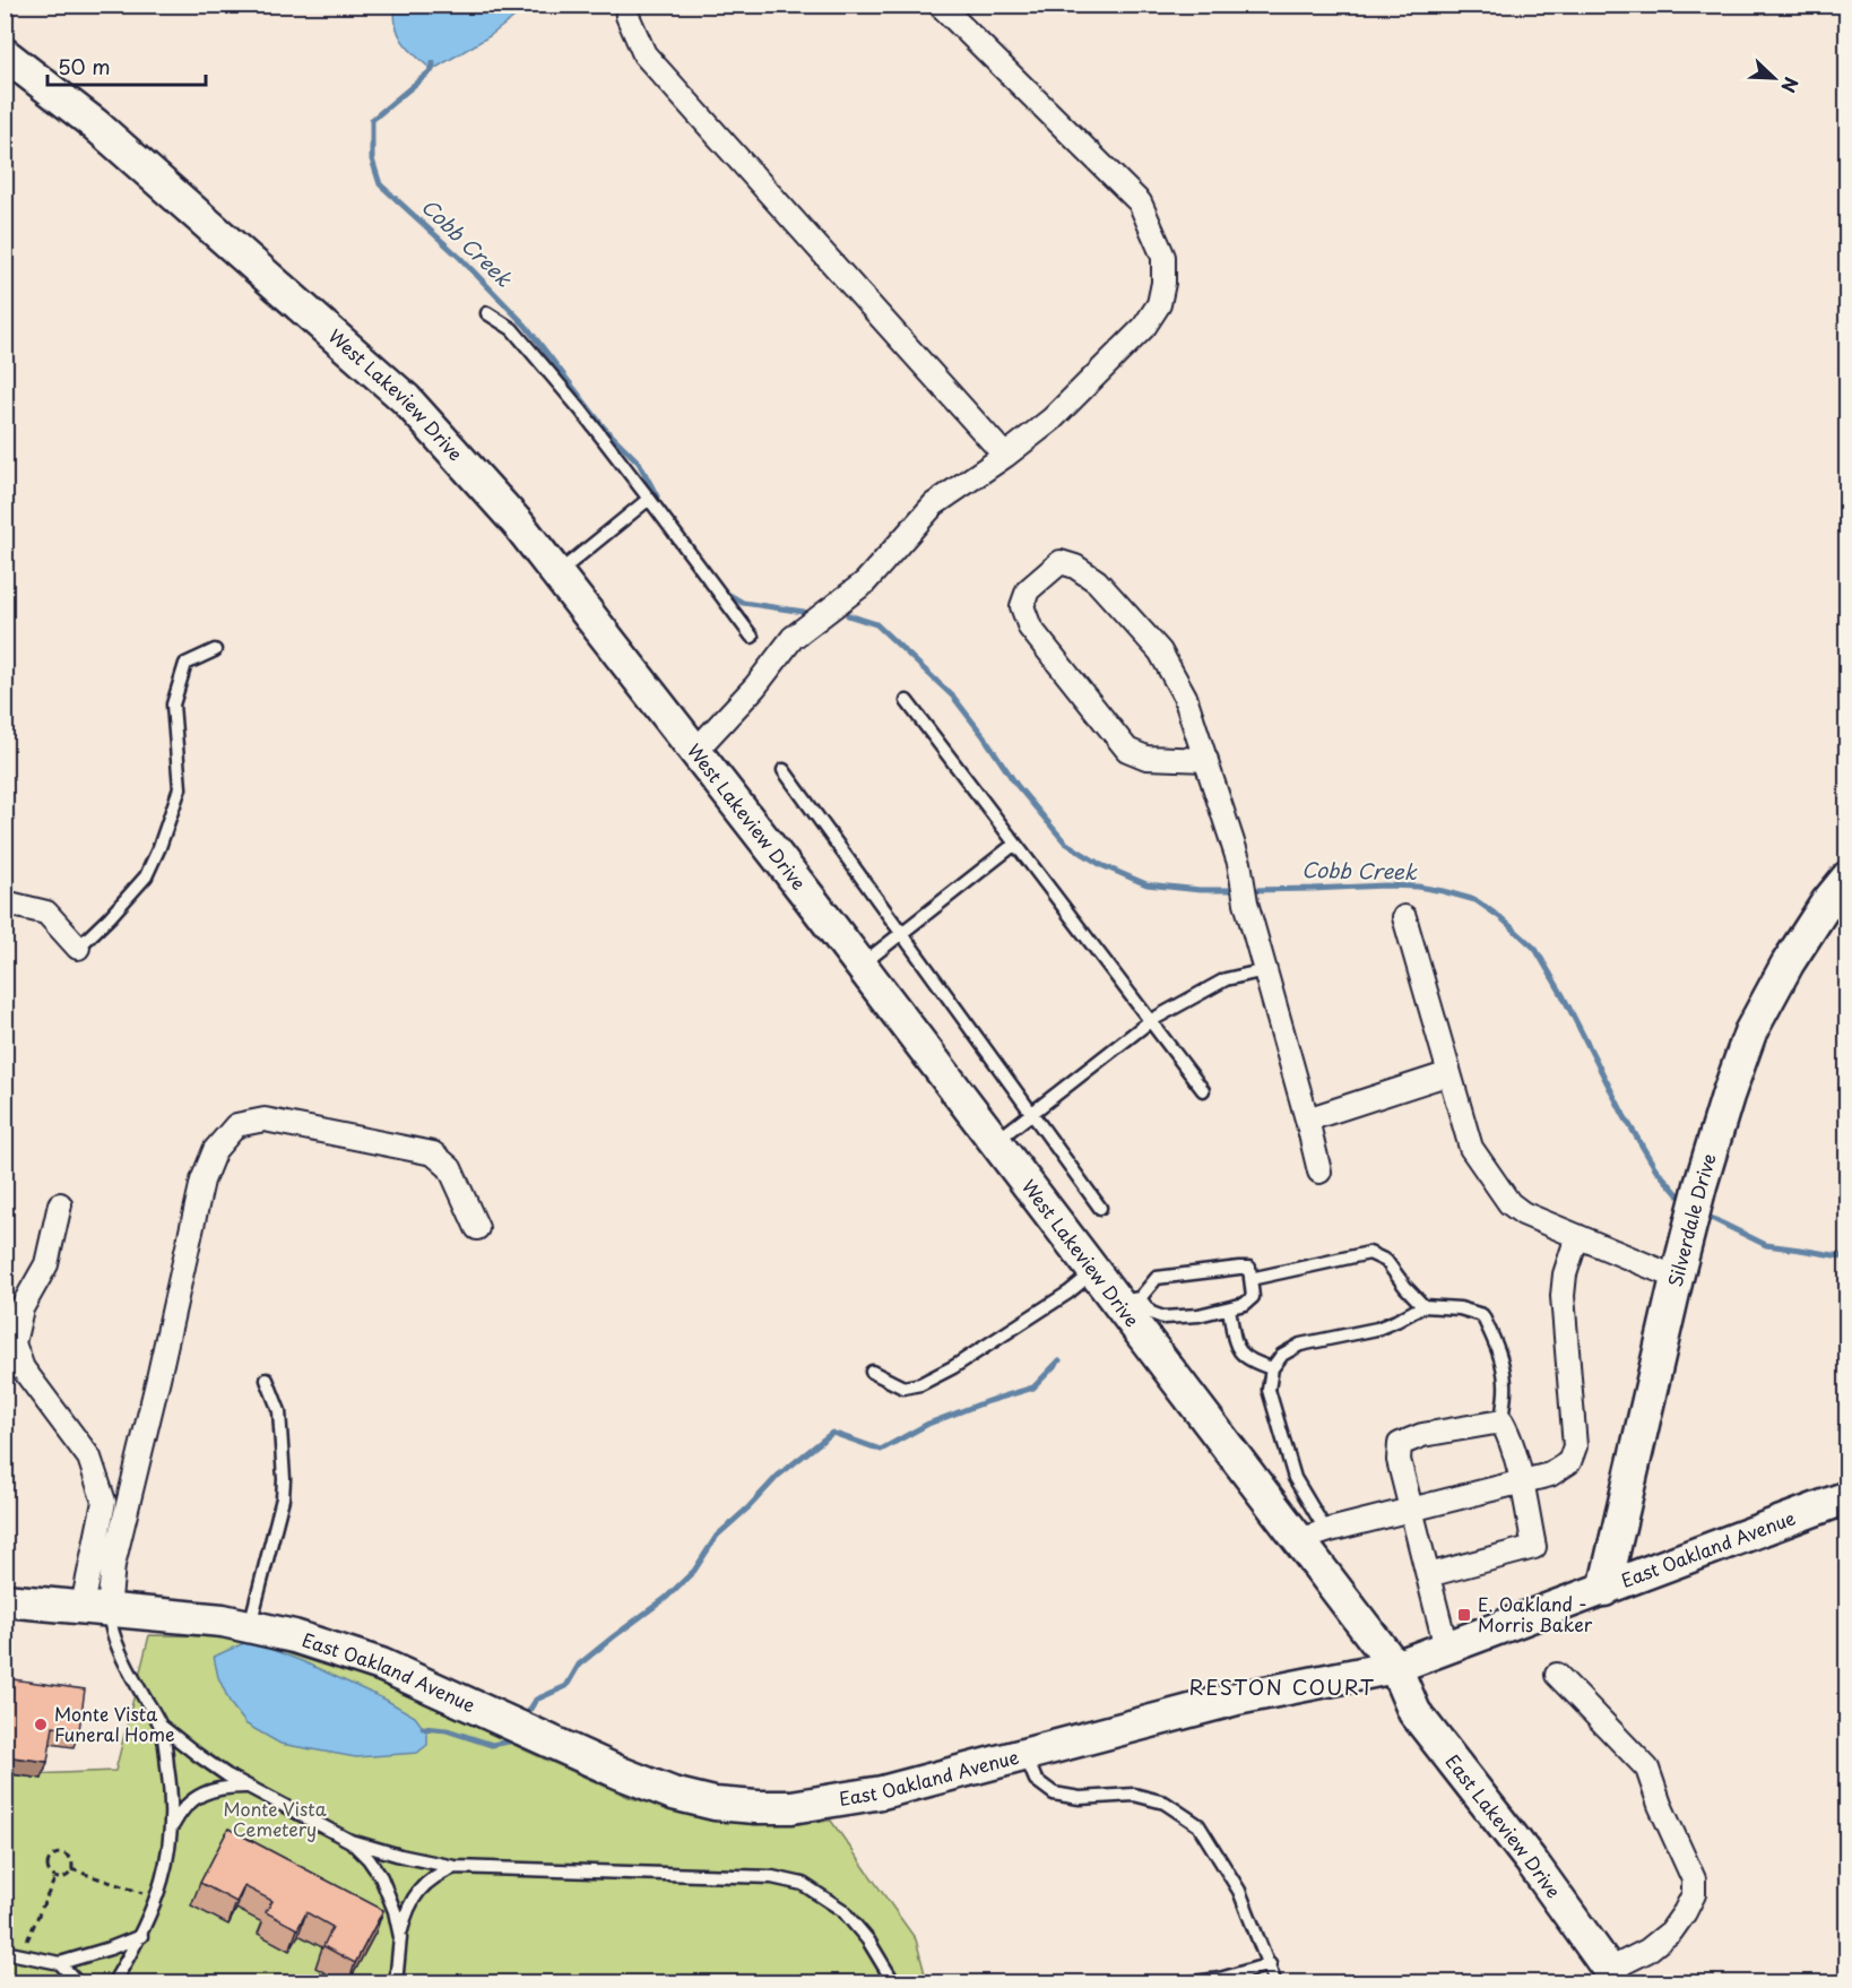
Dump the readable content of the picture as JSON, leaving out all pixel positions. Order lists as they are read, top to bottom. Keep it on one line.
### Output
{"streets":{"street":["West Lakeview Drive","Silverdale Drive","East Oakland Avenue","East Lakeview Drive"]},"crossings":[["West Lakeview Drive","East Oakland Avenue"],["West Lakeview Drive","East Lakeview Drive"],["Silverdale Drive","East Oakland Avenue"],["East Oakland Avenue","East Lakeview Drive"]],"districts":["RESTON COURT"],"water":["Cobb Creek"],"parks":["Monte Vista Cemetery"],"places":{"transit":["E. Oakland - Morris Baker"],"other":["Monte Vista Funeral Home"]},"scale_bar":"50 m","north":"bottom right"}
